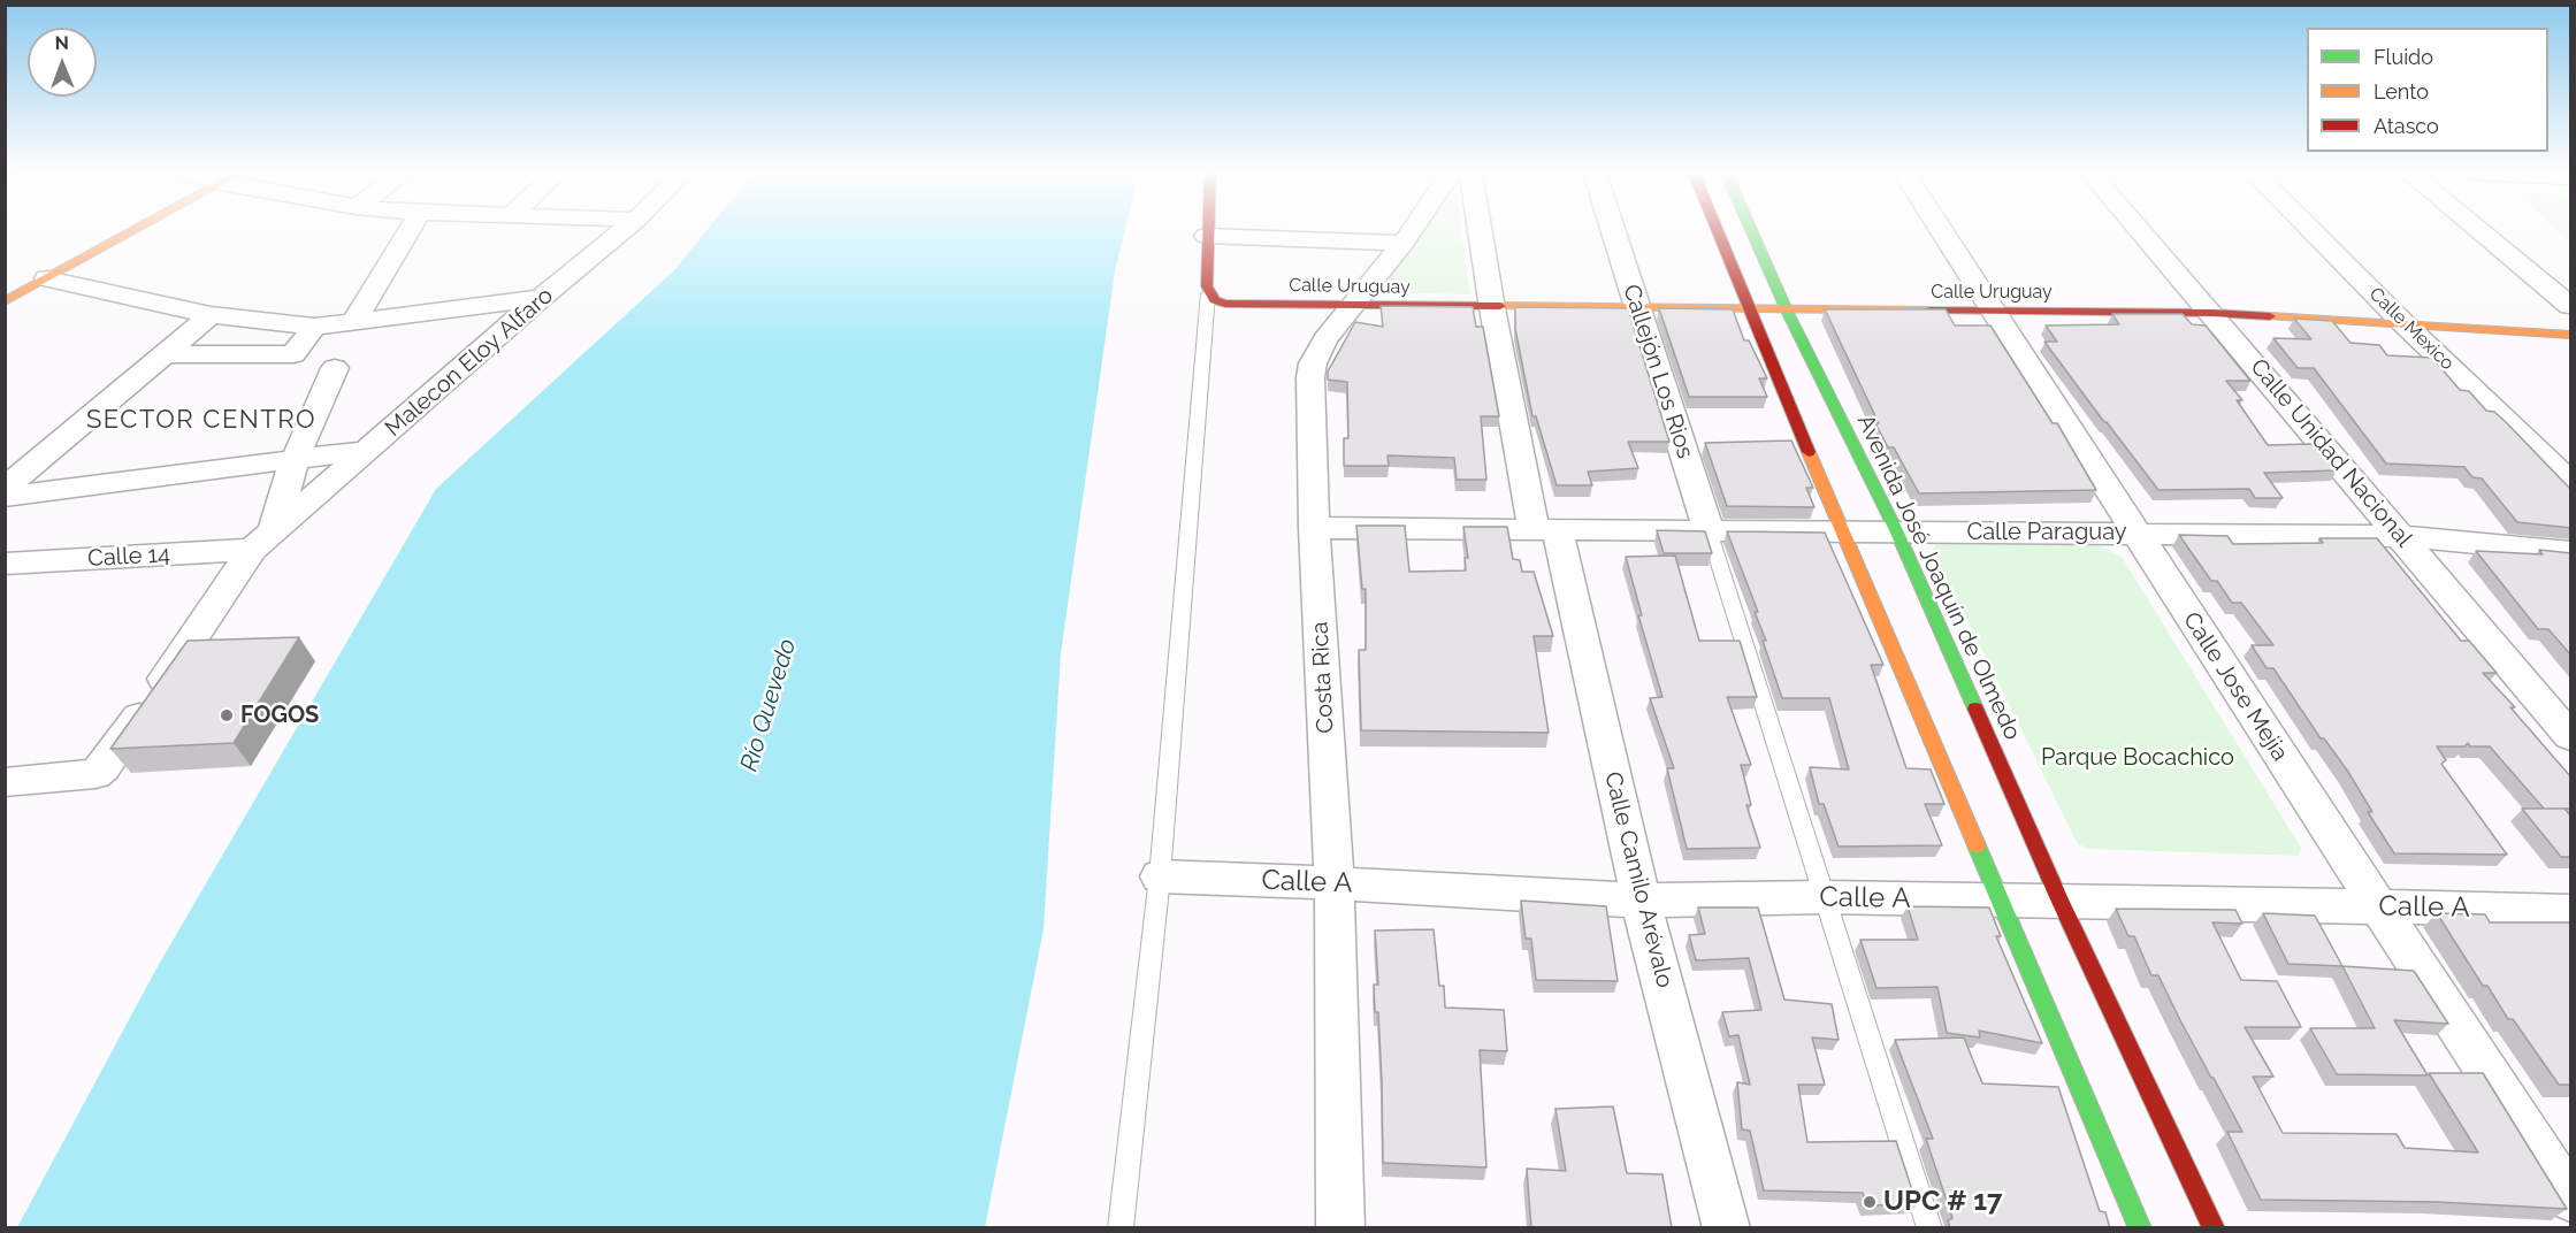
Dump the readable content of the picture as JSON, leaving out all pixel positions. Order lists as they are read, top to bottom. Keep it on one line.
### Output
{"streets":{"main road":["Calle Uruguay","Avenida José Joaquín de Olmedo"],"street":["Calle Mexico","Malecon Eloy Alfaro","Callejón Los Rios","Calle Unidad Nacional","Calle Paraguay","Calle 14","Costa Rica","Calle Jose Mejia","Calle Camilo Arévalo","Calle A"]},"crossings":[["Calle Uruguay","Calle Mexico"],["Calle Uruguay","Callejón Los Rios"],["Calle Uruguay","Calle Unidad Nacional"],["Calle Uruguay","Avenida José Joaquín de Olmedo"],["Calle Uruguay","Costa Rica"],["Calle Uruguay","Calle Jose Mejia"],["Calle Uruguay","Calle Camilo Arévalo"],["Malecon Eloy Alfaro","Calle 14"],["Callejón Los Rios","Calle Paraguay"],["Calle Unidad Nacional","Calle Paraguay"],["Calle Paraguay","Avenida José Joaquín de Olmedo"],["Calle Paraguay","Costa Rica"],["Calle Paraguay","Calle Jose Mejia"],["Calle Paraguay","Calle Camilo Arévalo"],["Avenida José Joaquín de Olmedo","Calle A"],["Costa Rica","Calle A"],["Calle Jose Mejia","Calle A"],["Calle Camilo Arévalo","Calle A"]],"districts":["SECTOR CENTRO"],"water":["Río Quevedo"],"parks":["Parque Bocachico"],"places":["FOGOS","UPC # 17"],"legend":["Fluido","Lento","Atasco"],"north":"top"}
